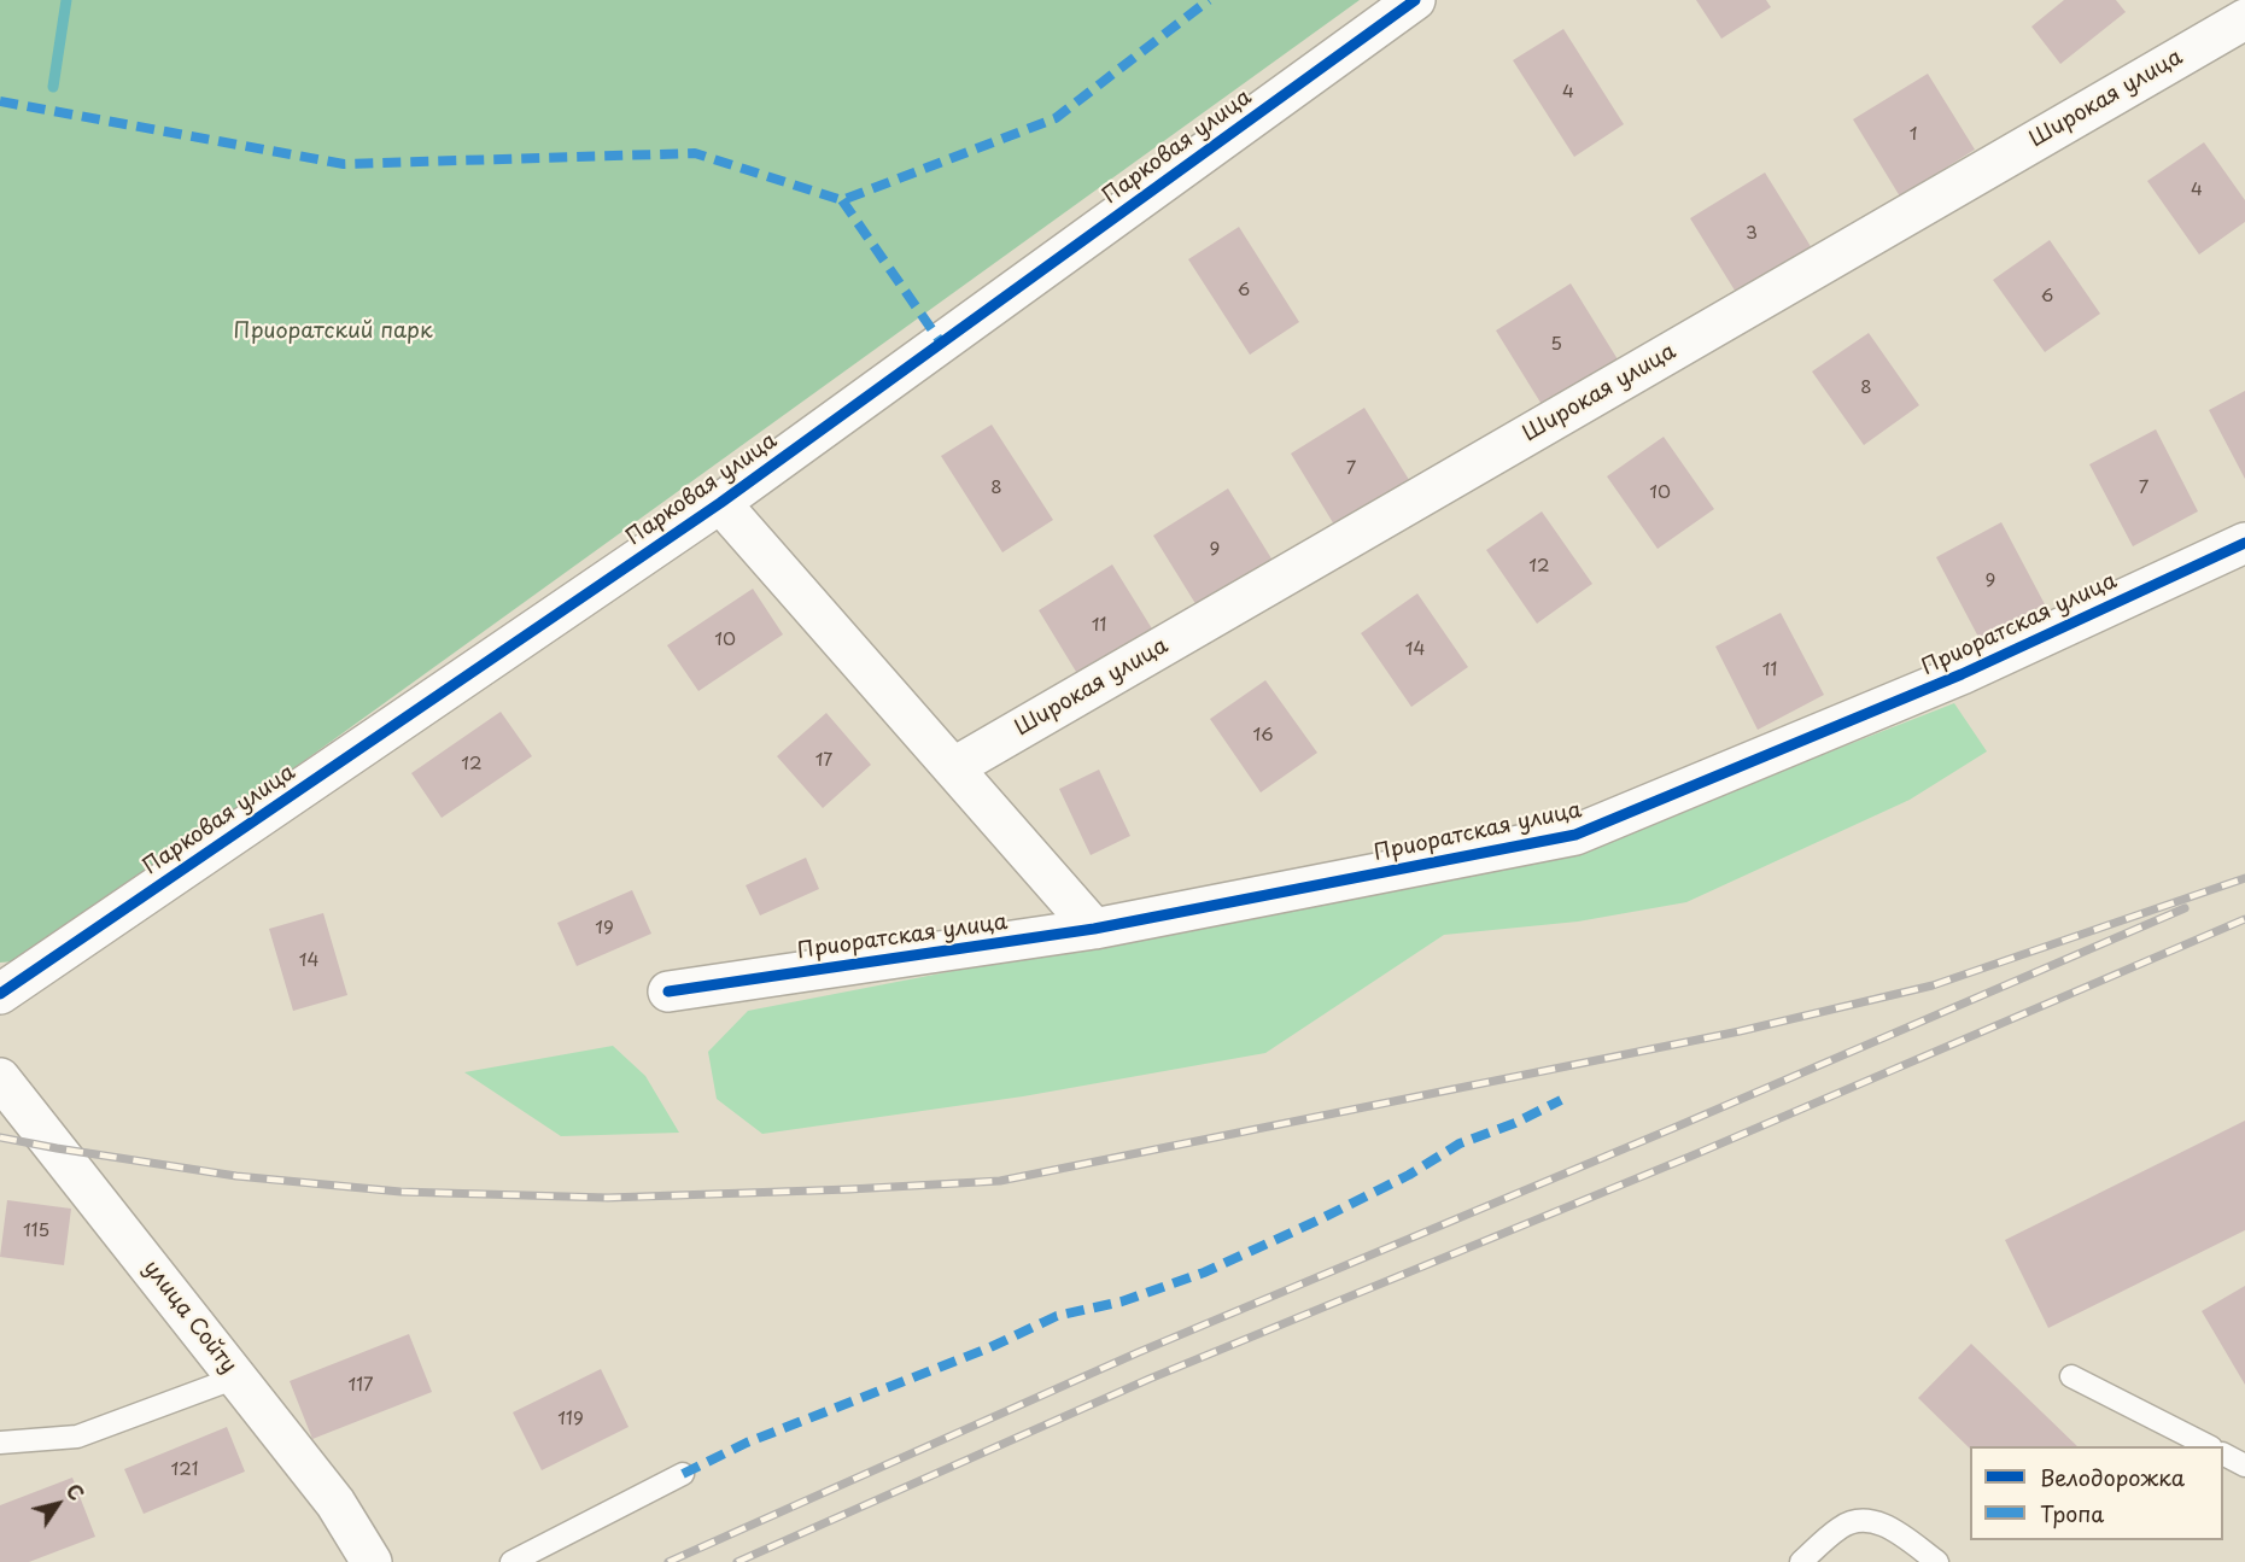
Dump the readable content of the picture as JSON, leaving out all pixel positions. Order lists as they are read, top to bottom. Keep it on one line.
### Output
{"streets":{"street":["Широкая улица","Парковая улица","Приоратская улица","улица Сойту"]},"parks":["Приоратский парк"],"house_numbers":["4","1","4","3","6","6","5","8","7","8","7","10","9","12","9","11","10","14","11","16","17","12","19","14","115","117","119","121"],"legend":["Велодорожка","Тропа"],"north":"top right"}
